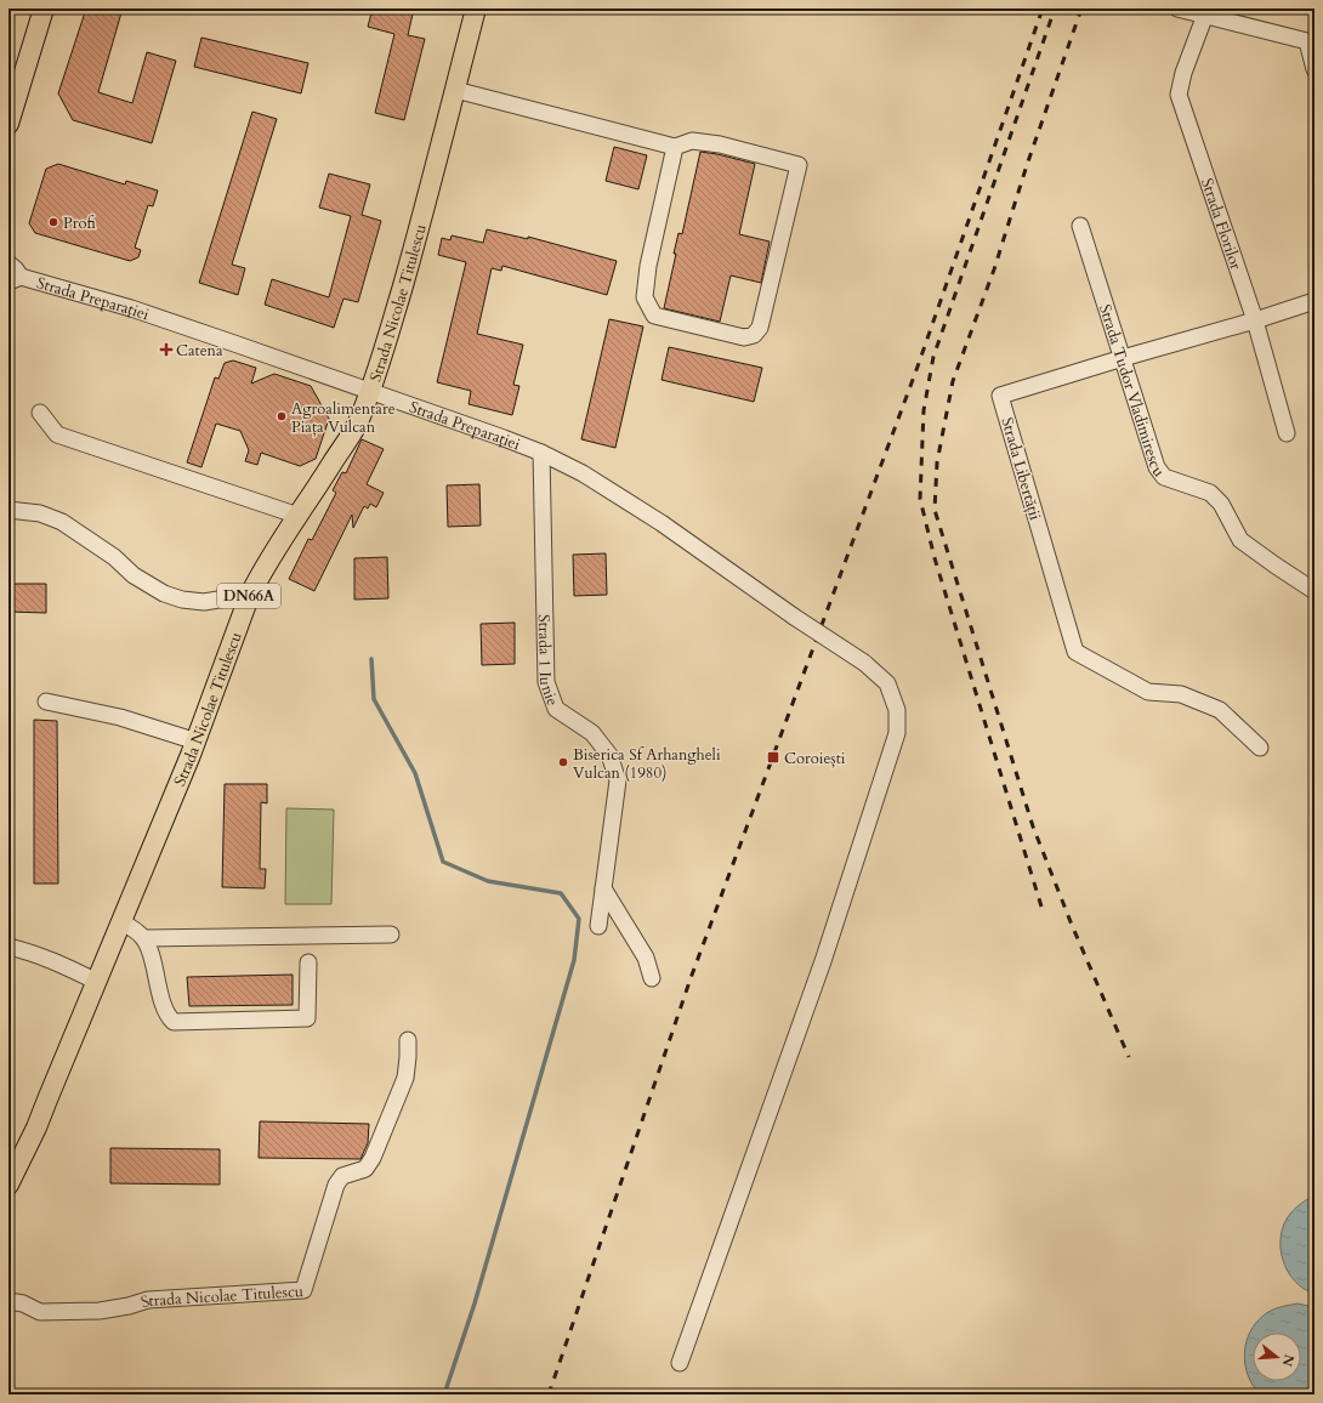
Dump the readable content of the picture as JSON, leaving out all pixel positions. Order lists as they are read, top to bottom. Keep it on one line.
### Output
{"streets":{"main road":["Strada Nicolae Titulescu","DN66A"],"street":["Strada Florilor","Strada Preparației","Strada Tudor Vladimirescu","Strada Libertății","Strada 1 Iunie"]},"crossings":[["Strada Florilor","Strada Libertății"],["Strada Preparației","Strada Nicolae Titulescu"],["Strada Preparației","Strada 1 Iunie"],["Strada Tudor Vladimirescu","Strada Libertății"]],"places":{"other":["Profi","Agroalimentare Piața Vulcan","Biserica Sf Arhangheli Vulcan (1980)"],"health":["Catena"],"transit":["Coroiești"]},"north":"right"}
